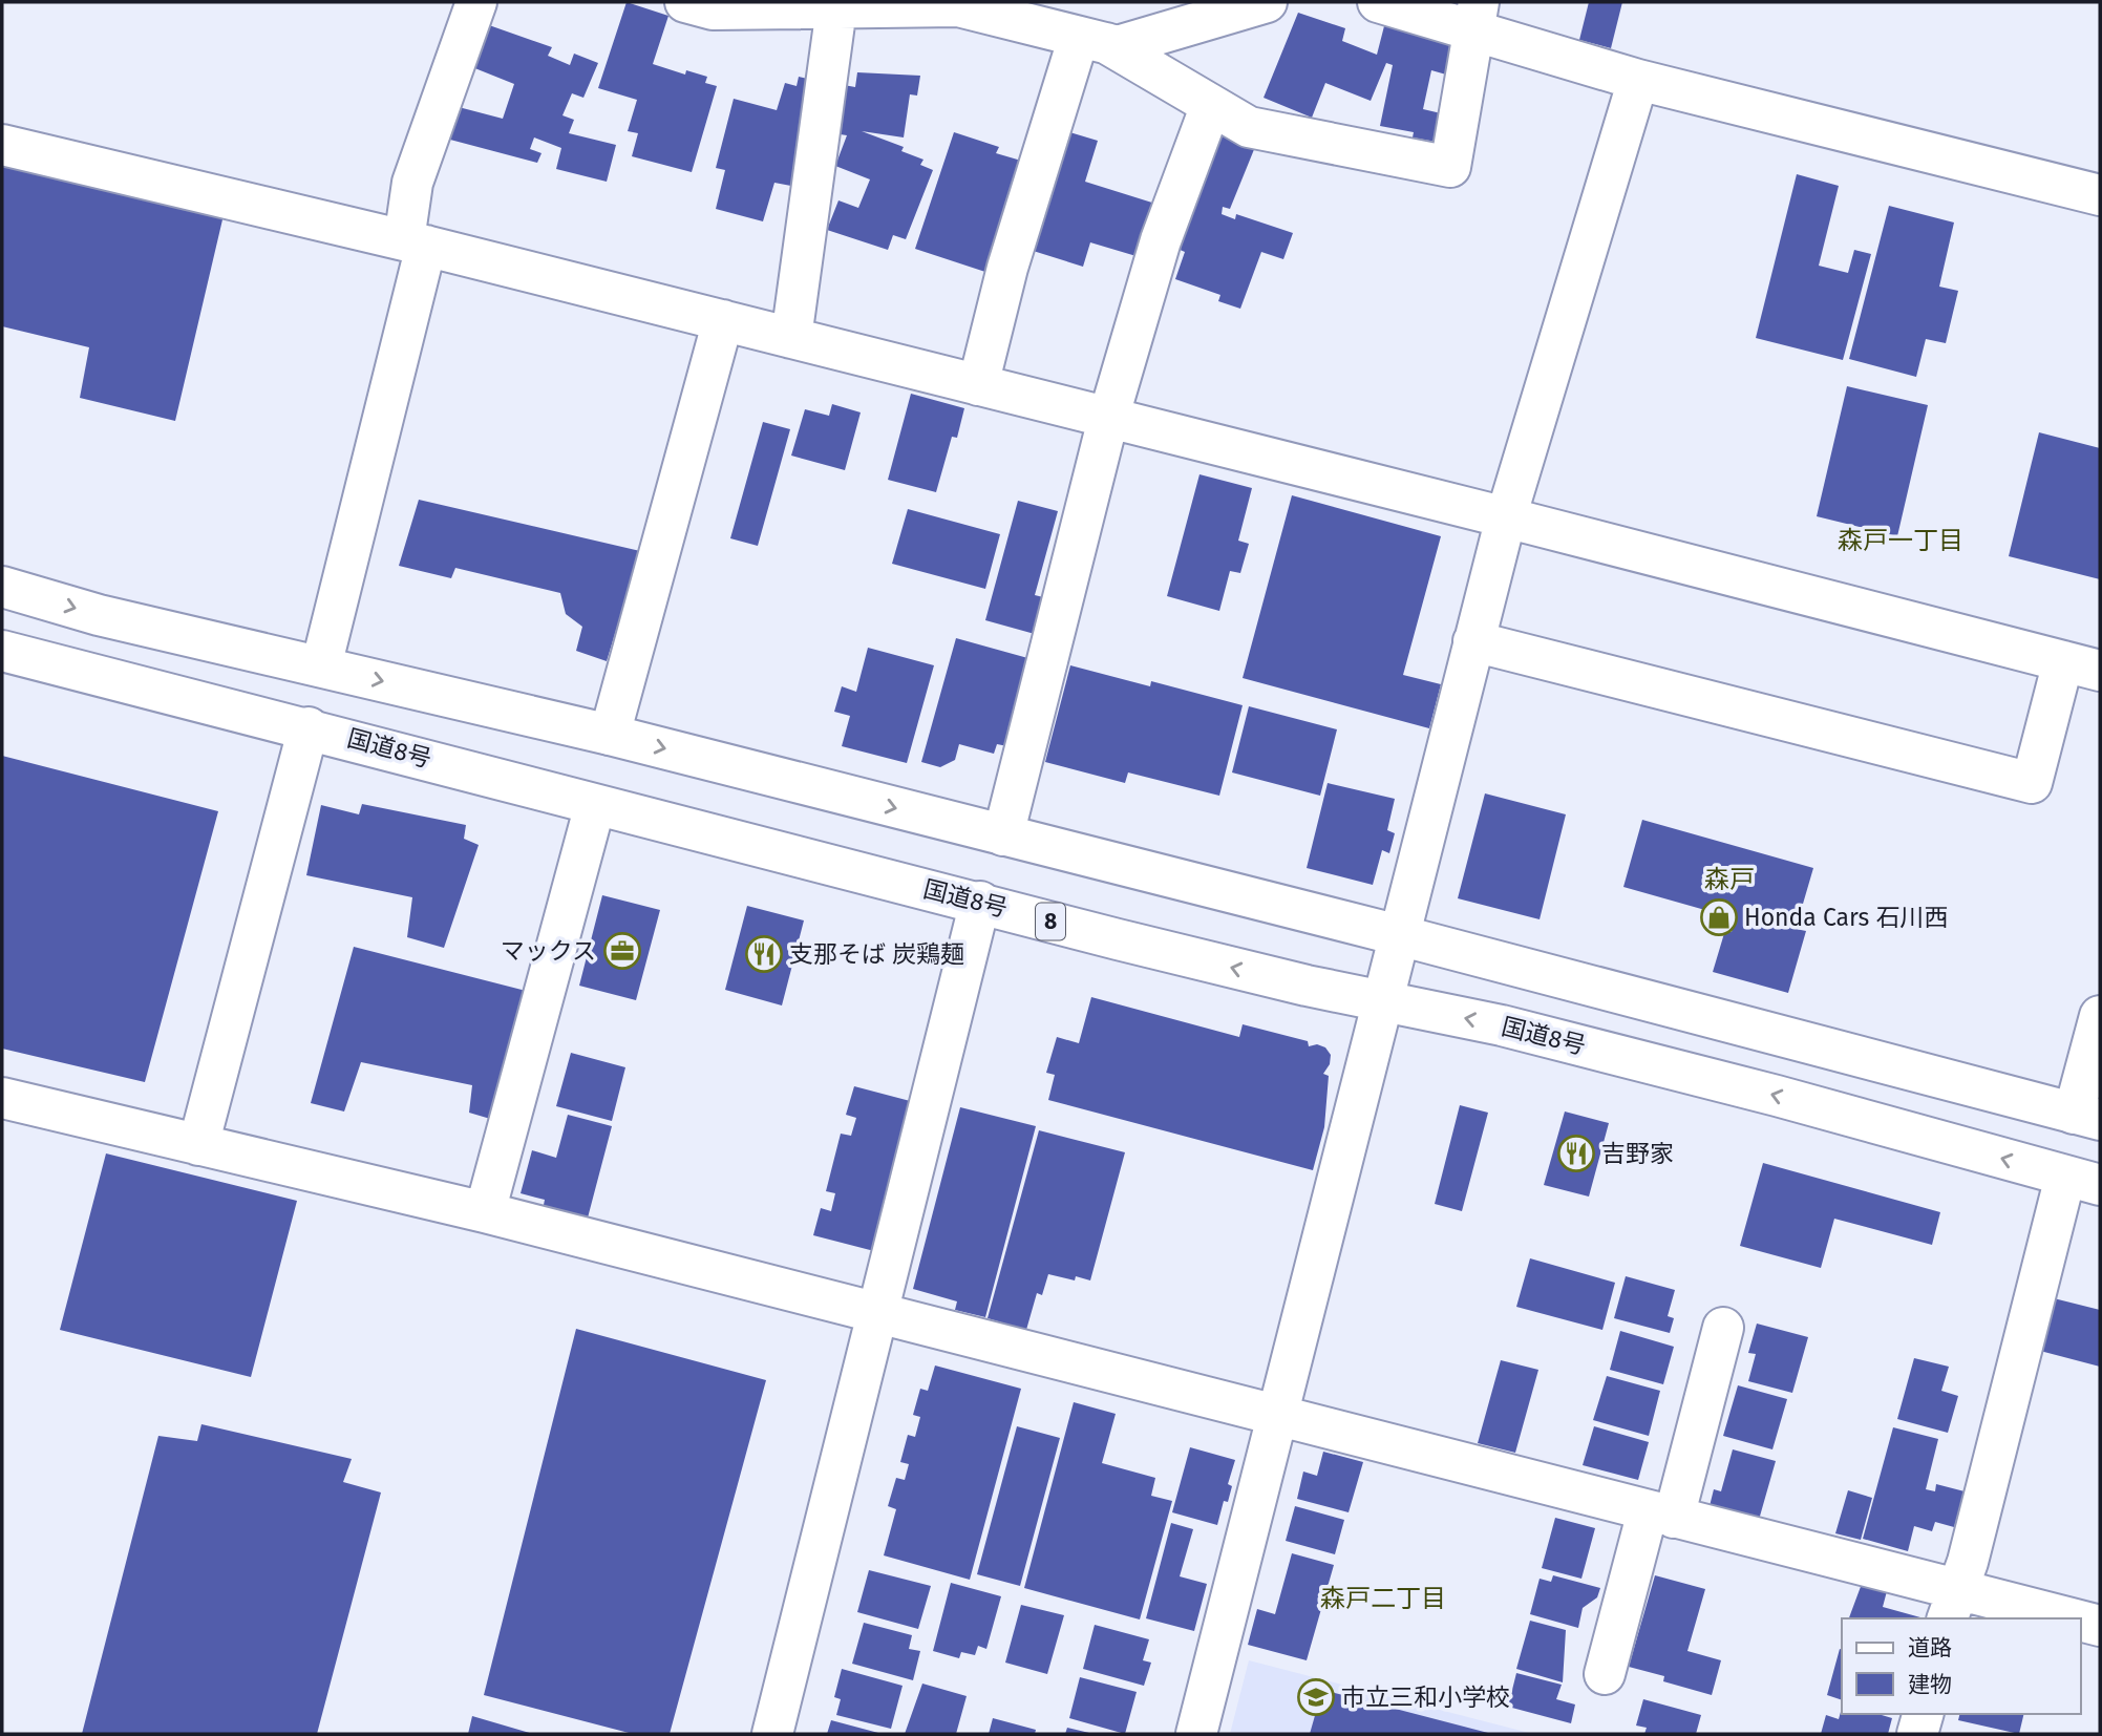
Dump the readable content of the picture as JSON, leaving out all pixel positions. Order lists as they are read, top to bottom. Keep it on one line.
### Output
{"streets":{"main road":["国道8号","8"]},"districts":["森戸一丁目","森戸","森戸二丁目"],"places":{"shop":["Honda Cars 石川西"],"office":["マックス"],"restaurant":["支那そば 炭鶏麺","吉野家"],"school or university":["市立三和小学校"]},"legend":["道路","建物"]}
